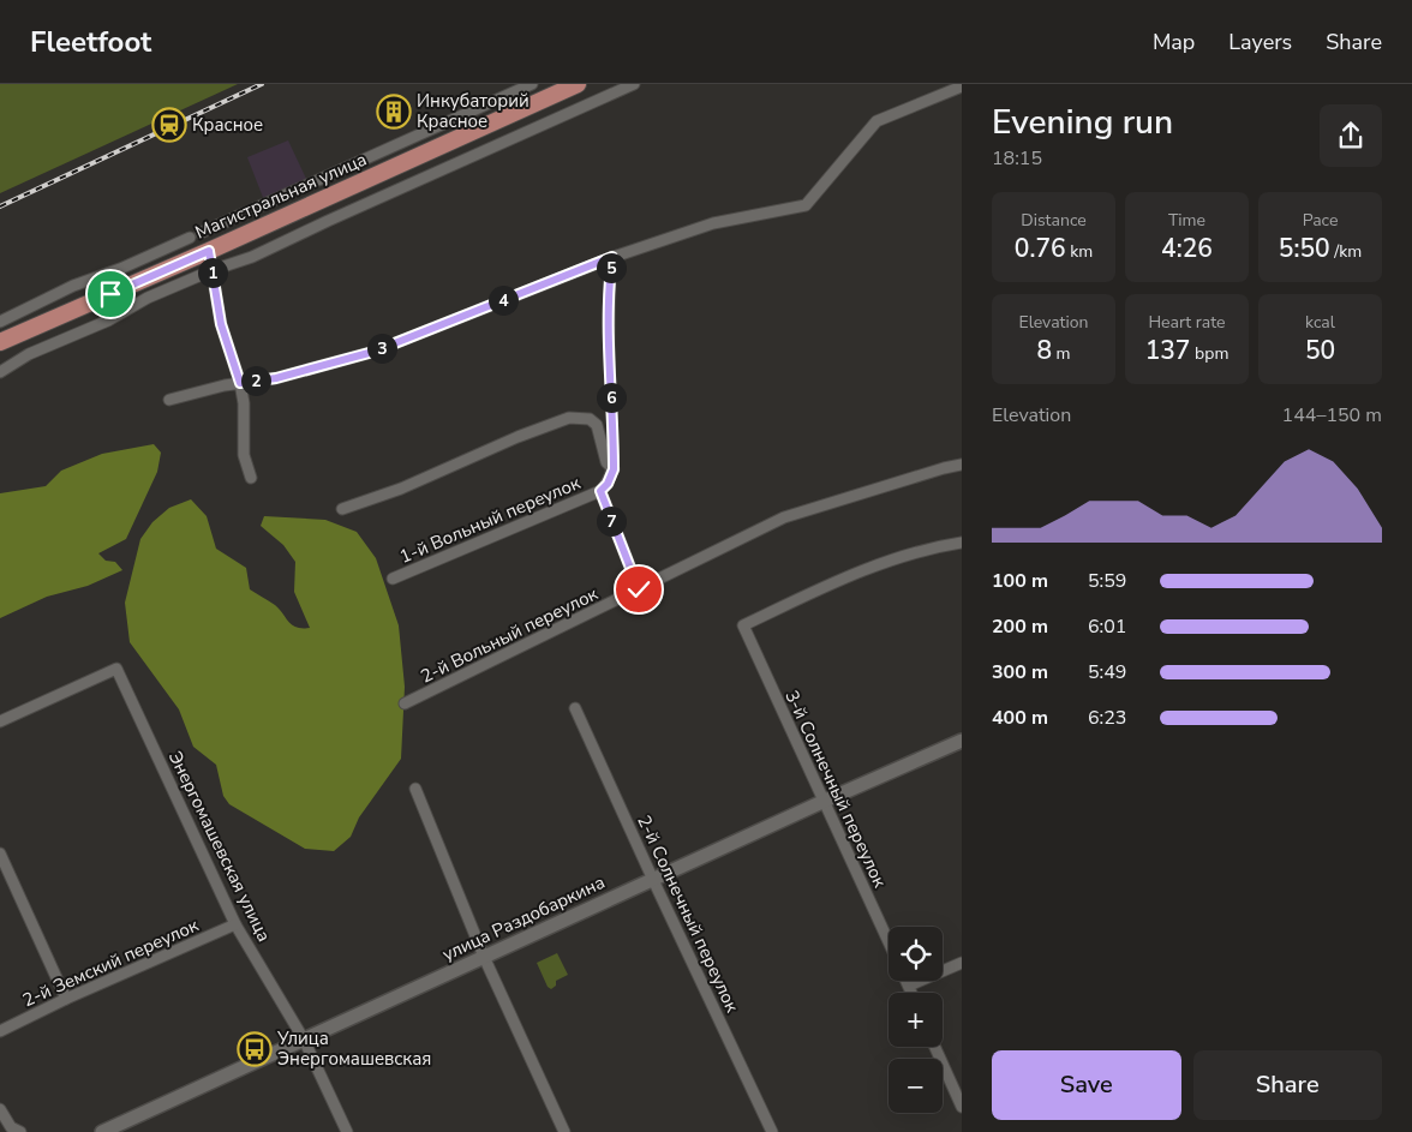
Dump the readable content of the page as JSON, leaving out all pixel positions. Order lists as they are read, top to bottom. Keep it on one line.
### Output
{"streets":{"main road":["Магистральная улица"],"street":["1-й Вольный переулок","2-й Вольный переулок","3-й Солнечный переулок","Энергомашевская улица","2-й Солнечный переулок","улица Раздобаркина","2-й Земский переулок"]},"crossings":[["3-й Солнечный переулок","улица Раздобаркина"],["Энергомашевская улица","улица Раздобаркина"],["Энергомашевская улица","2-й Земский переулок"],["2-й Солнечный переулок","улица Раздобаркина"]],"places":{"building":["Инкубаторий Красное"],"station":["Красное"],"bus stop":["Улица Энергомашевская"]},"page":{"header":"Fleetfoot","nav":["Map","Layers","Share"],"heading":["Evening run","18:15"],"stats":[["Distance","0.76 km"],["Time","4:26"],["Pace","5:50 /km"],["Elevation","8 m"],["Heart rate","137 bpm"],["kcal","50"]],"pins":["5","1","4","3","2","6","7"],"chart":["Elevation","144–150 m"],"list":[{"name":"100 m","note":"5:59"},{"name":"200 m","note":"6:01"},{"name":"300 m","note":"5:49"},{"name":"400 m","note":"6:23"}],"map_buttons":["+","−"],"buttons":["Save","Share"]}}
